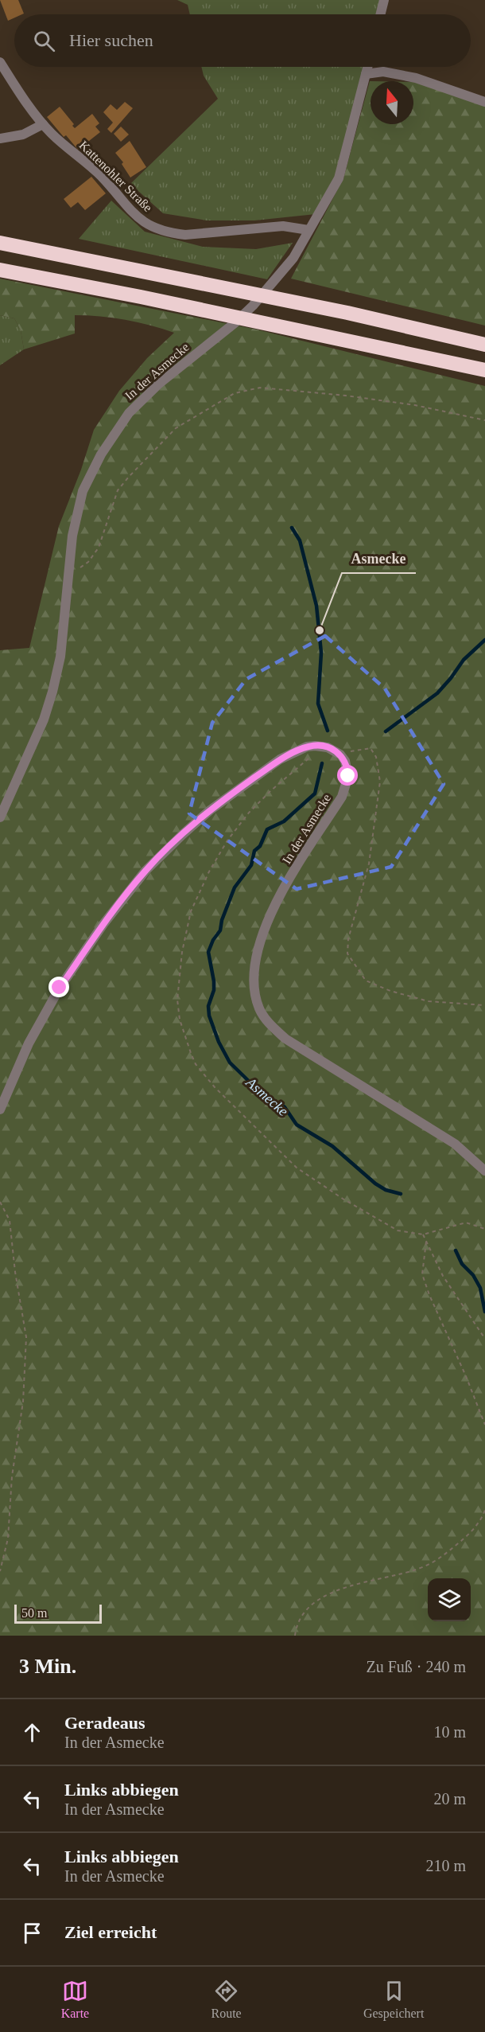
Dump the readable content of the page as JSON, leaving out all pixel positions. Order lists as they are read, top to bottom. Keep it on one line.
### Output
{"streets":{"street":["Kattenohler Straße","In der Asmecke"]},"crossings":[["Kattenohler Straße","In der Asmecke"]],"water":["Asmecke"],"places":["Asmecke"],"scale_bar":"50 m","north":"top","page":{"search":"Hier suchen","scale":"50 m","heading":["3 Min.","Zu Fuß · 240 m"],"list":[["Geradeaus","In der Asmecke","10 m"],["Links abbiegen","In der Asmecke","20 m"],["Links abbiegen","In der Asmecke","210 m"],"Ziel erreicht"],"nav":["Karte","Route","Gespeichert"]}}
